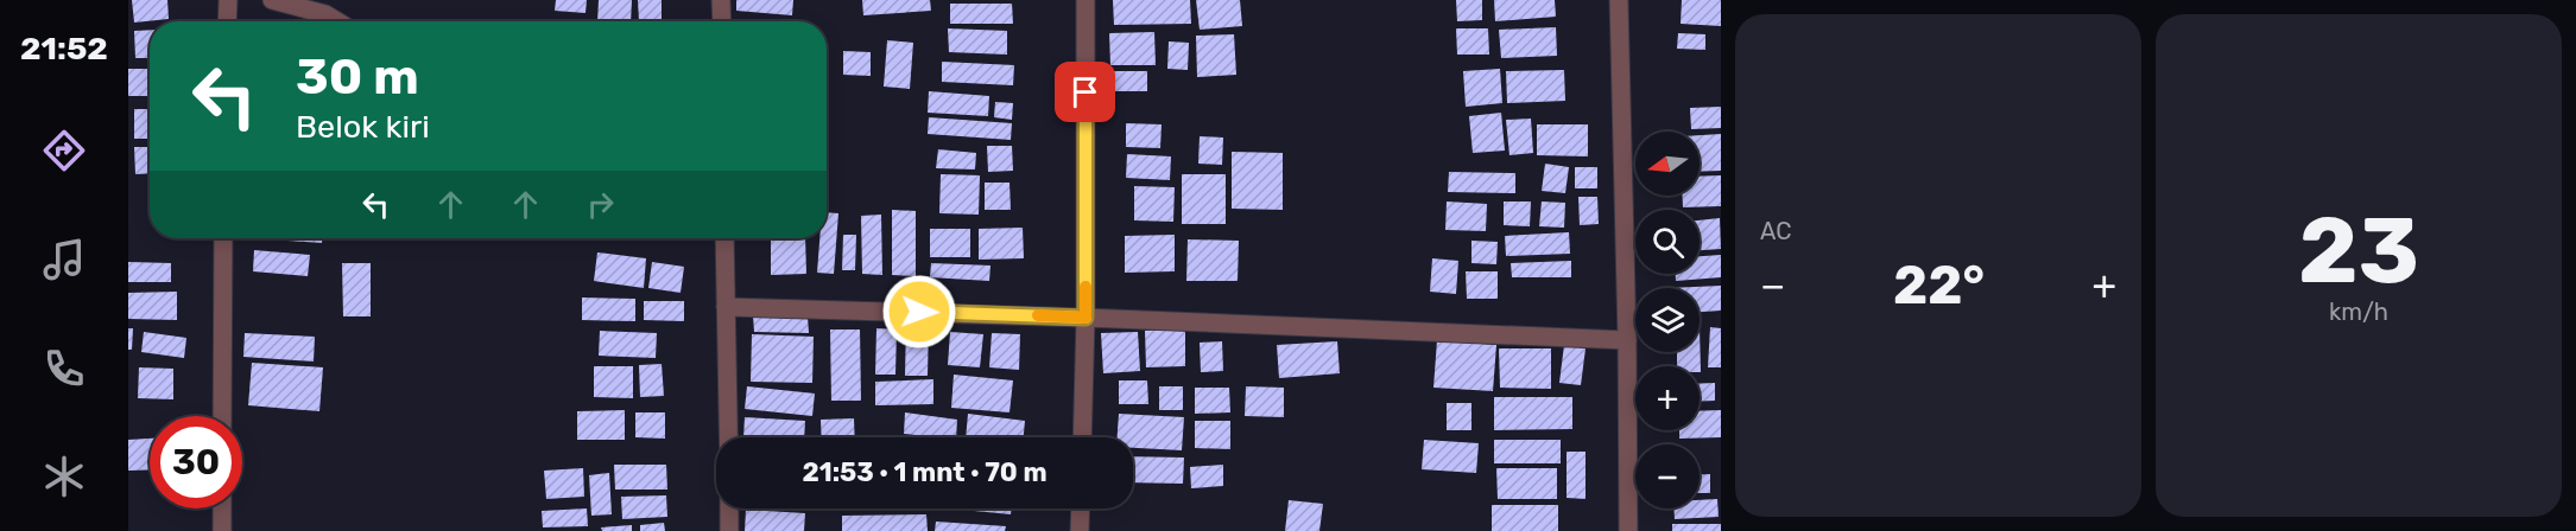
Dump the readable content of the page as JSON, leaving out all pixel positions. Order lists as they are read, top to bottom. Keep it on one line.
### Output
{"north":"left","page":{"tabs":"21:52","tile":["AC",["23","km/h"]],"turn":["30 m","Belok kiri"],"map_buttons":["+","−"],"heat":["−","22°","+"],"limit":"30","trip":"21:53 · 1 mnt · 70 m"}}
